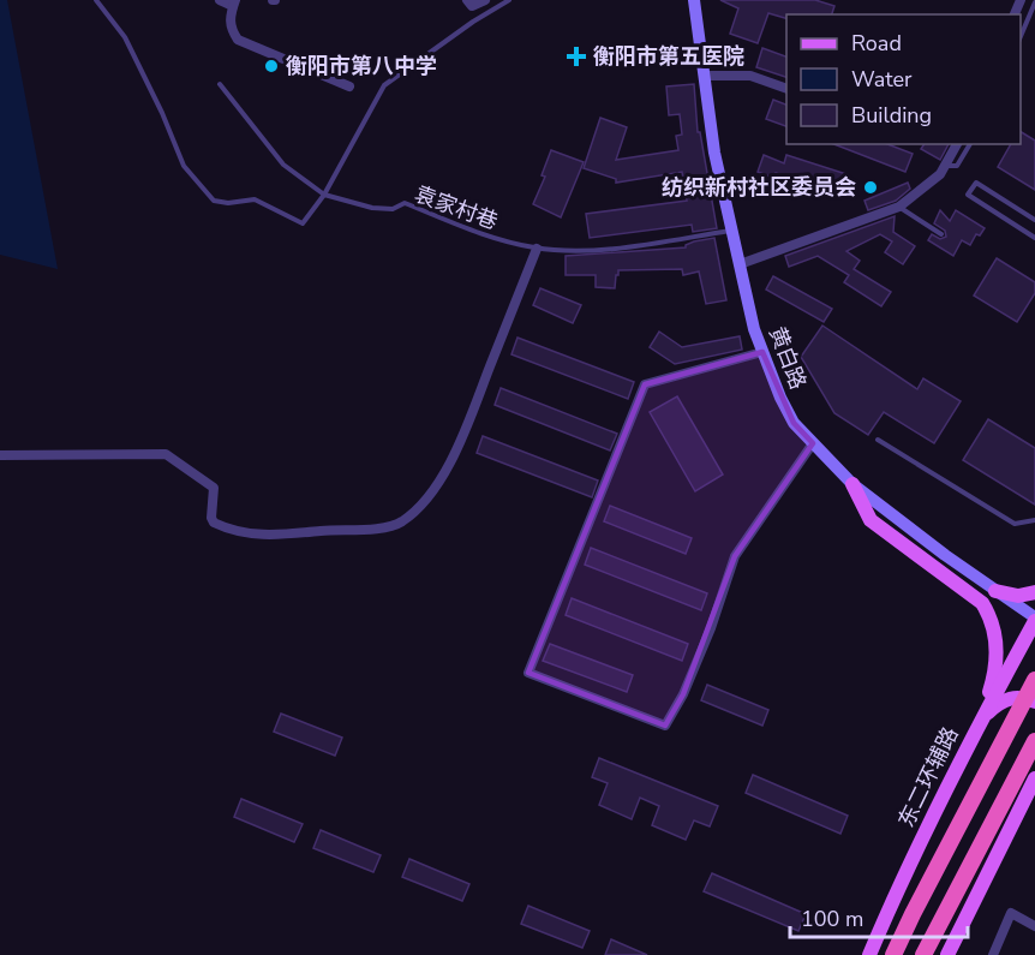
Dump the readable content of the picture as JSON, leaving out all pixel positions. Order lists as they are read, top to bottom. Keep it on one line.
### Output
{"streets":{"main road":["黄白路","东二环辅路"],"lane":["袁家村巷"]},"crossings":[["袁家村巷","黄白路"],["黄白路","东二环辅路"]],"places":{"health":["衡阳市第五医院"],"other":["衡阳市第八中学","纺织新村社区委员会"]},"legend":["Road","Water","Building"],"scale_bar":"100 m"}
